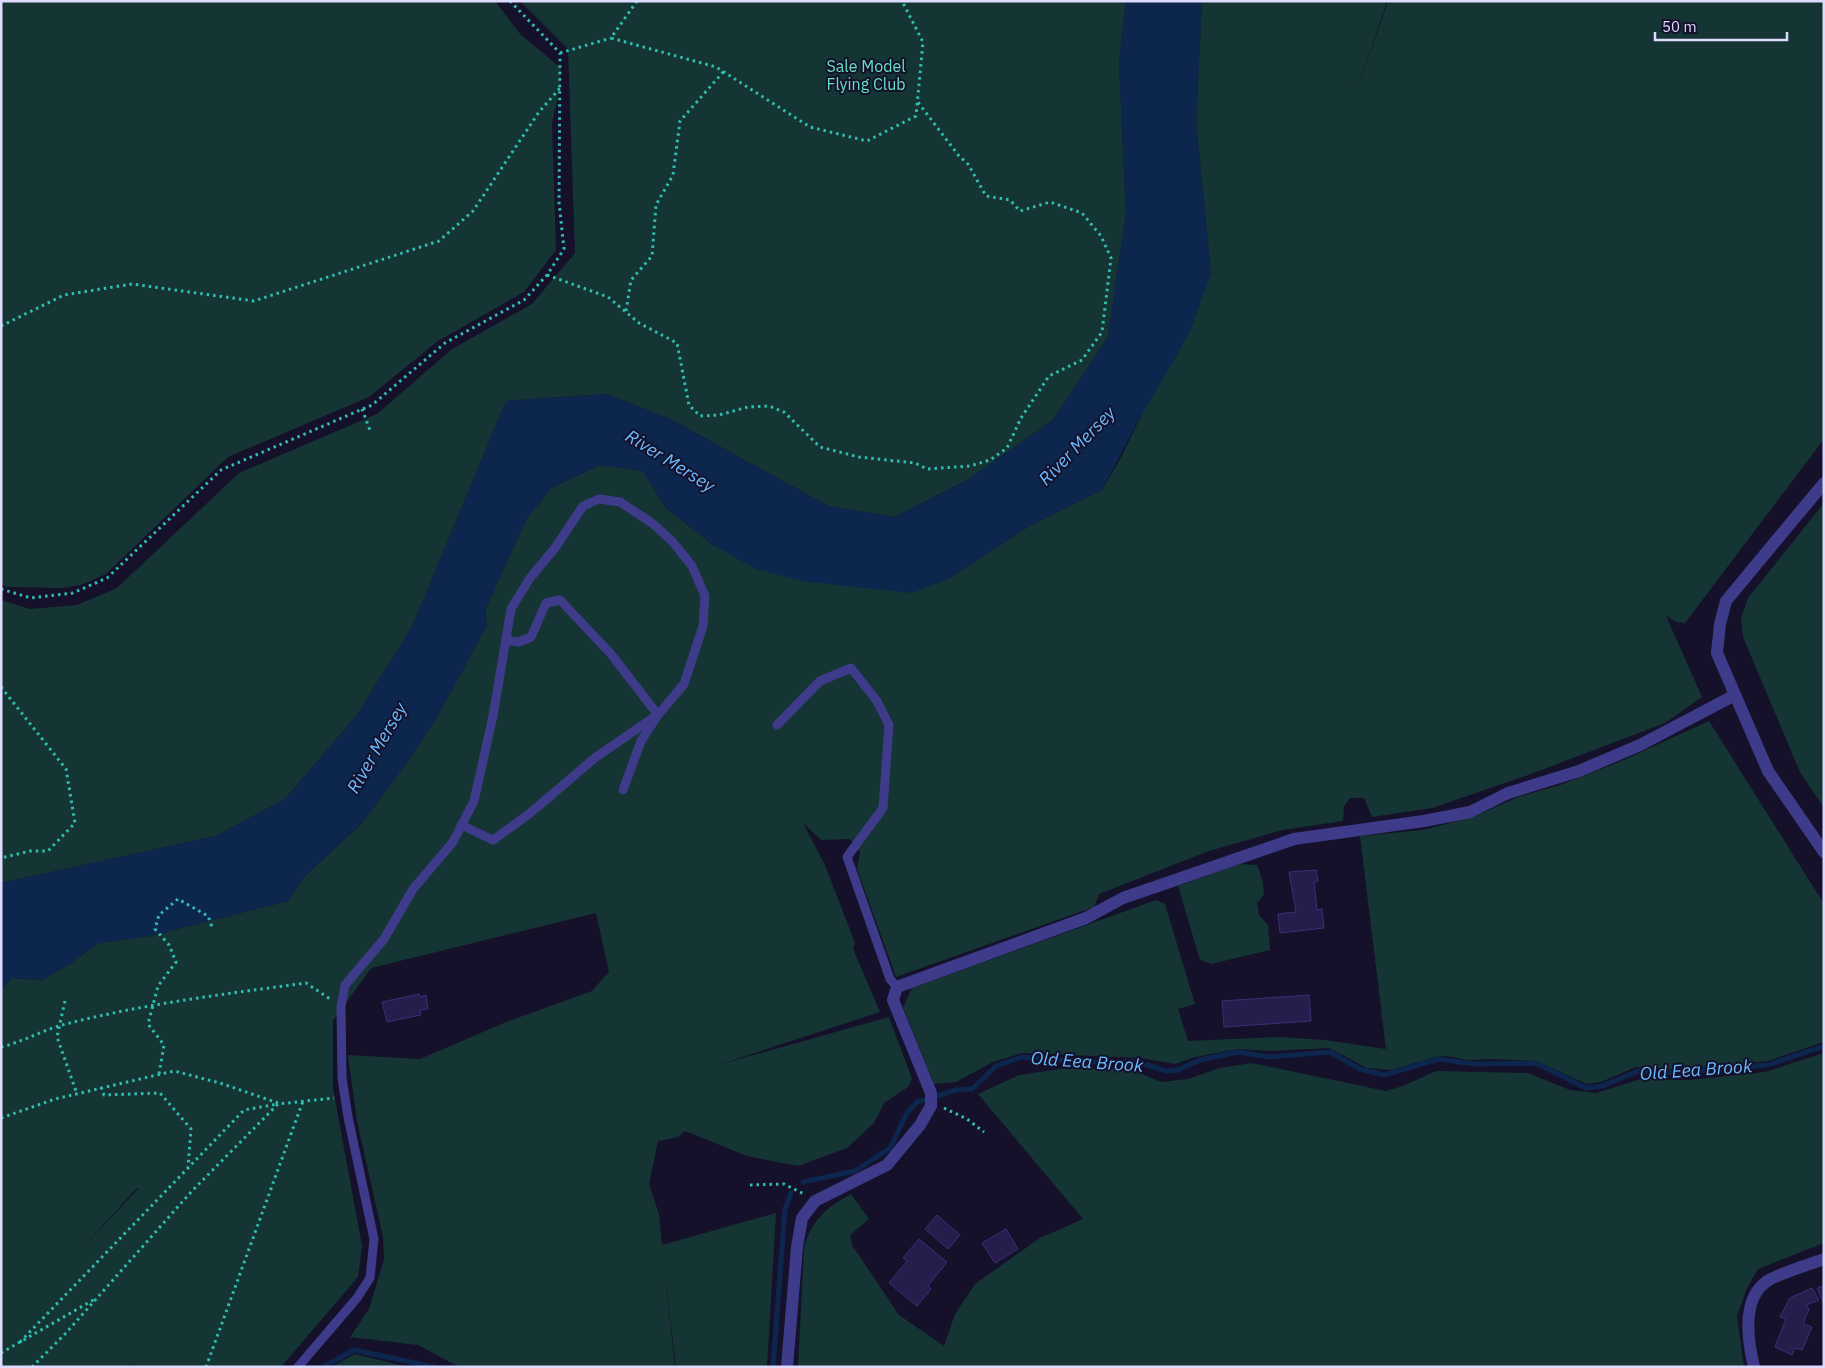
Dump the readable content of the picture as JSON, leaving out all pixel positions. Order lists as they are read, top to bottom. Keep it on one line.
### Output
{"water":["River Mersey","Old Eea Brook"],"parks":["Sale Model Flying Club"],"scale_bar":"50 m"}
